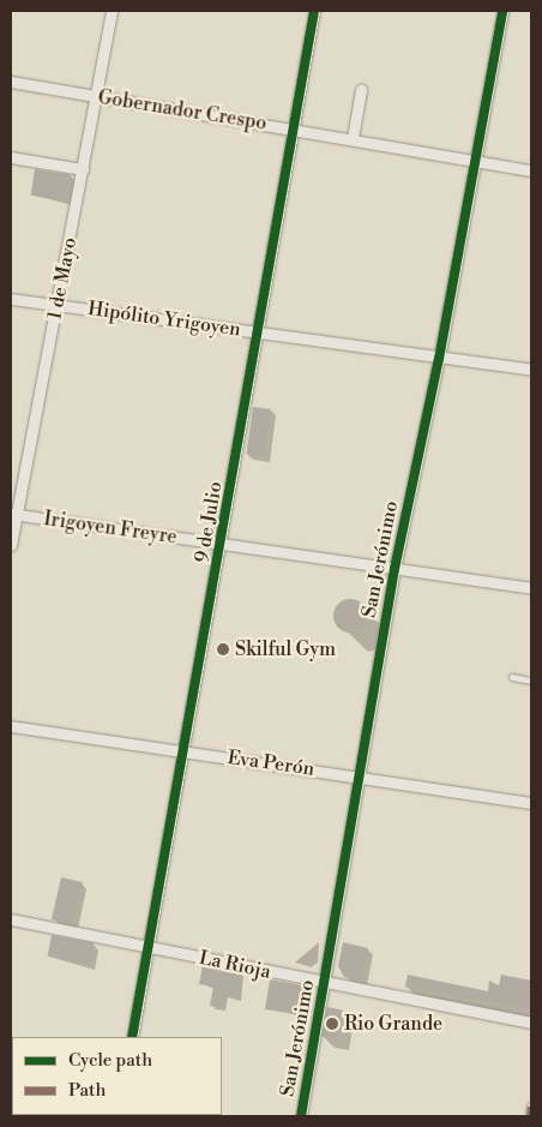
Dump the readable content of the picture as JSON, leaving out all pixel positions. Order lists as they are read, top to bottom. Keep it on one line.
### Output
{"streets":{"street":["Gobernador Crespo","1 de Mayo","Hipólito Yrigoyen","9 de Julio","Irigoyen Freyre","San Jerónimo","Eva Perón","La Rioja"]},"crossings":[["Gobernador Crespo","1 de Mayo"],["Gobernador Crespo","9 de Julio"],["Gobernador Crespo","San Jerónimo"],["1 de Mayo","Hipólito Yrigoyen"],["1 de Mayo","Irigoyen Freyre"],["Hipólito Yrigoyen","9 de Julio"],["Hipólito Yrigoyen","San Jerónimo"],["9 de Julio","Irigoyen Freyre"],["9 de Julio","Eva Perón"],["9 de Julio","La Rioja"],["Irigoyen Freyre","San Jerónimo"],["San Jerónimo","Eva Perón"],["San Jerónimo","La Rioja"]],"places":["Skilful Gym","Rio Grande"],"legend":["Cycle path","Path"]}
